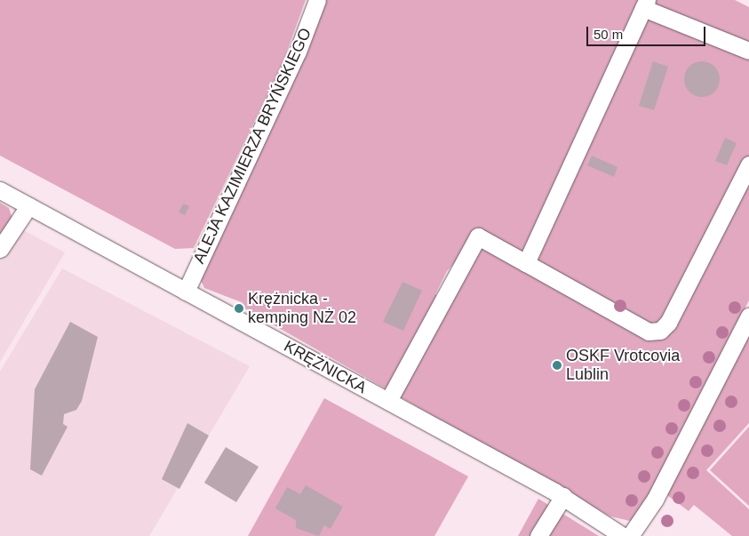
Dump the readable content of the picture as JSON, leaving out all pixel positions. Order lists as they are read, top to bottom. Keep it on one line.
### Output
{"streets":{"street":["ALEJA KAZIMIERZA BRYŃSKIEGO","KRĘŻNICKA"]},"crossings":[["ALEJA KAZIMIERZA BRYŃSKIEGO","KRĘŻNICKA"]],"places":["Krężnicka - kemping NŻ 02","OSKF Vrotcovia Lublin"],"scale_bar":"50 m"}
